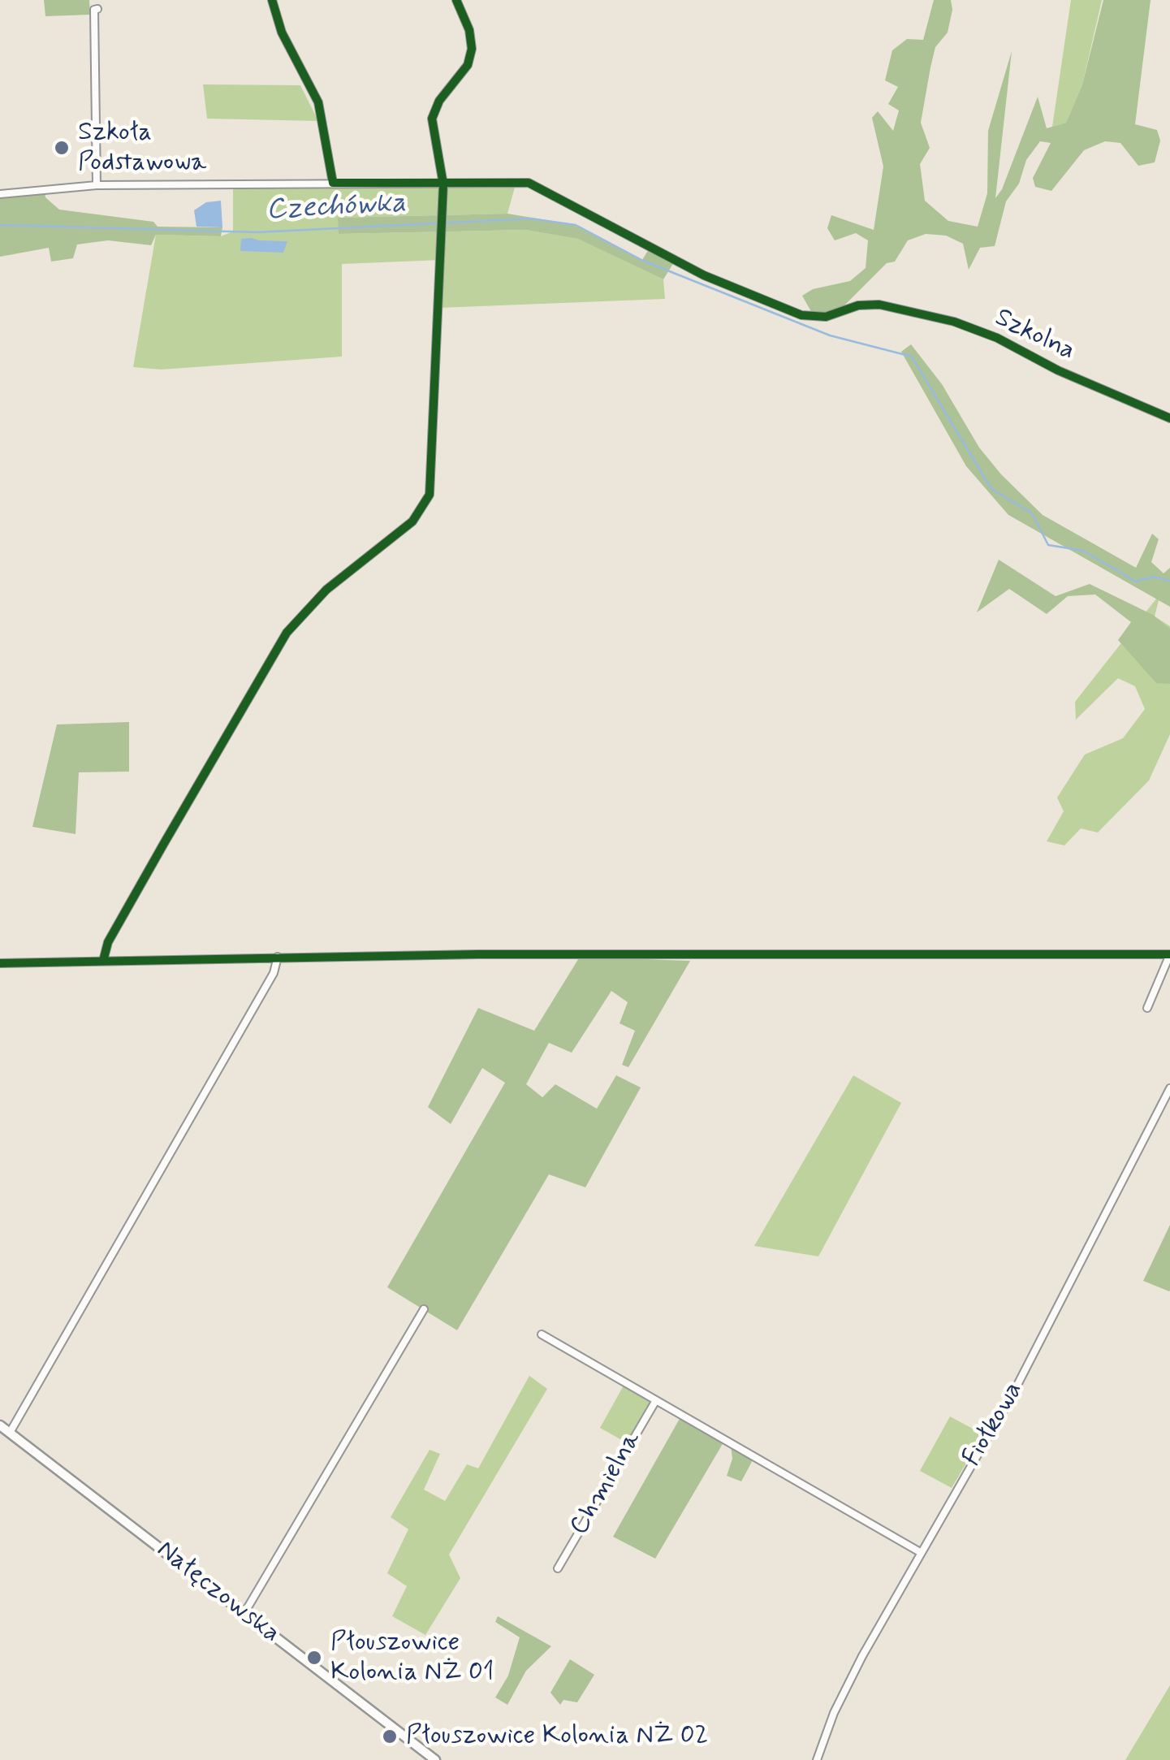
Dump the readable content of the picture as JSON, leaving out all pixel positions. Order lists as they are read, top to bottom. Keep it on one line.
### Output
{"streets":{"main road":["Nałęczowska"],"street":["Szkolna","Fiołkowa","Chmielna"]},"water":["Czechówka"],"places":["Szkoła Podstawowa","Płouszowice Kolonia NŻ 01","Płouszowice Kolonia NŻ 02"]}
